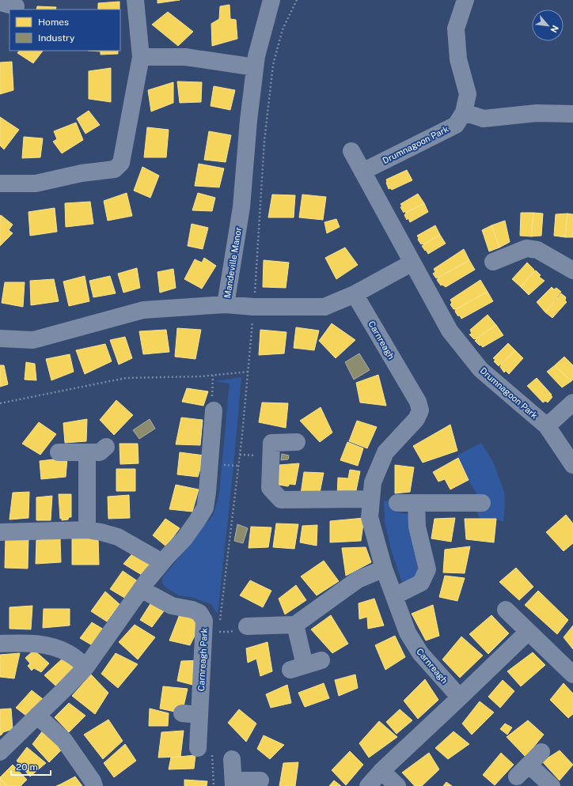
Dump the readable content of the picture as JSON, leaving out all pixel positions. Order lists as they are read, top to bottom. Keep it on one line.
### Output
{"streets":{"street":["Drumnagoon Park","Mandeville Manor","Carnreagh","Carnreagh Park"]},"legend":["Homes","Industry"],"scale_bar":"20 m","north":"bottom right"}
